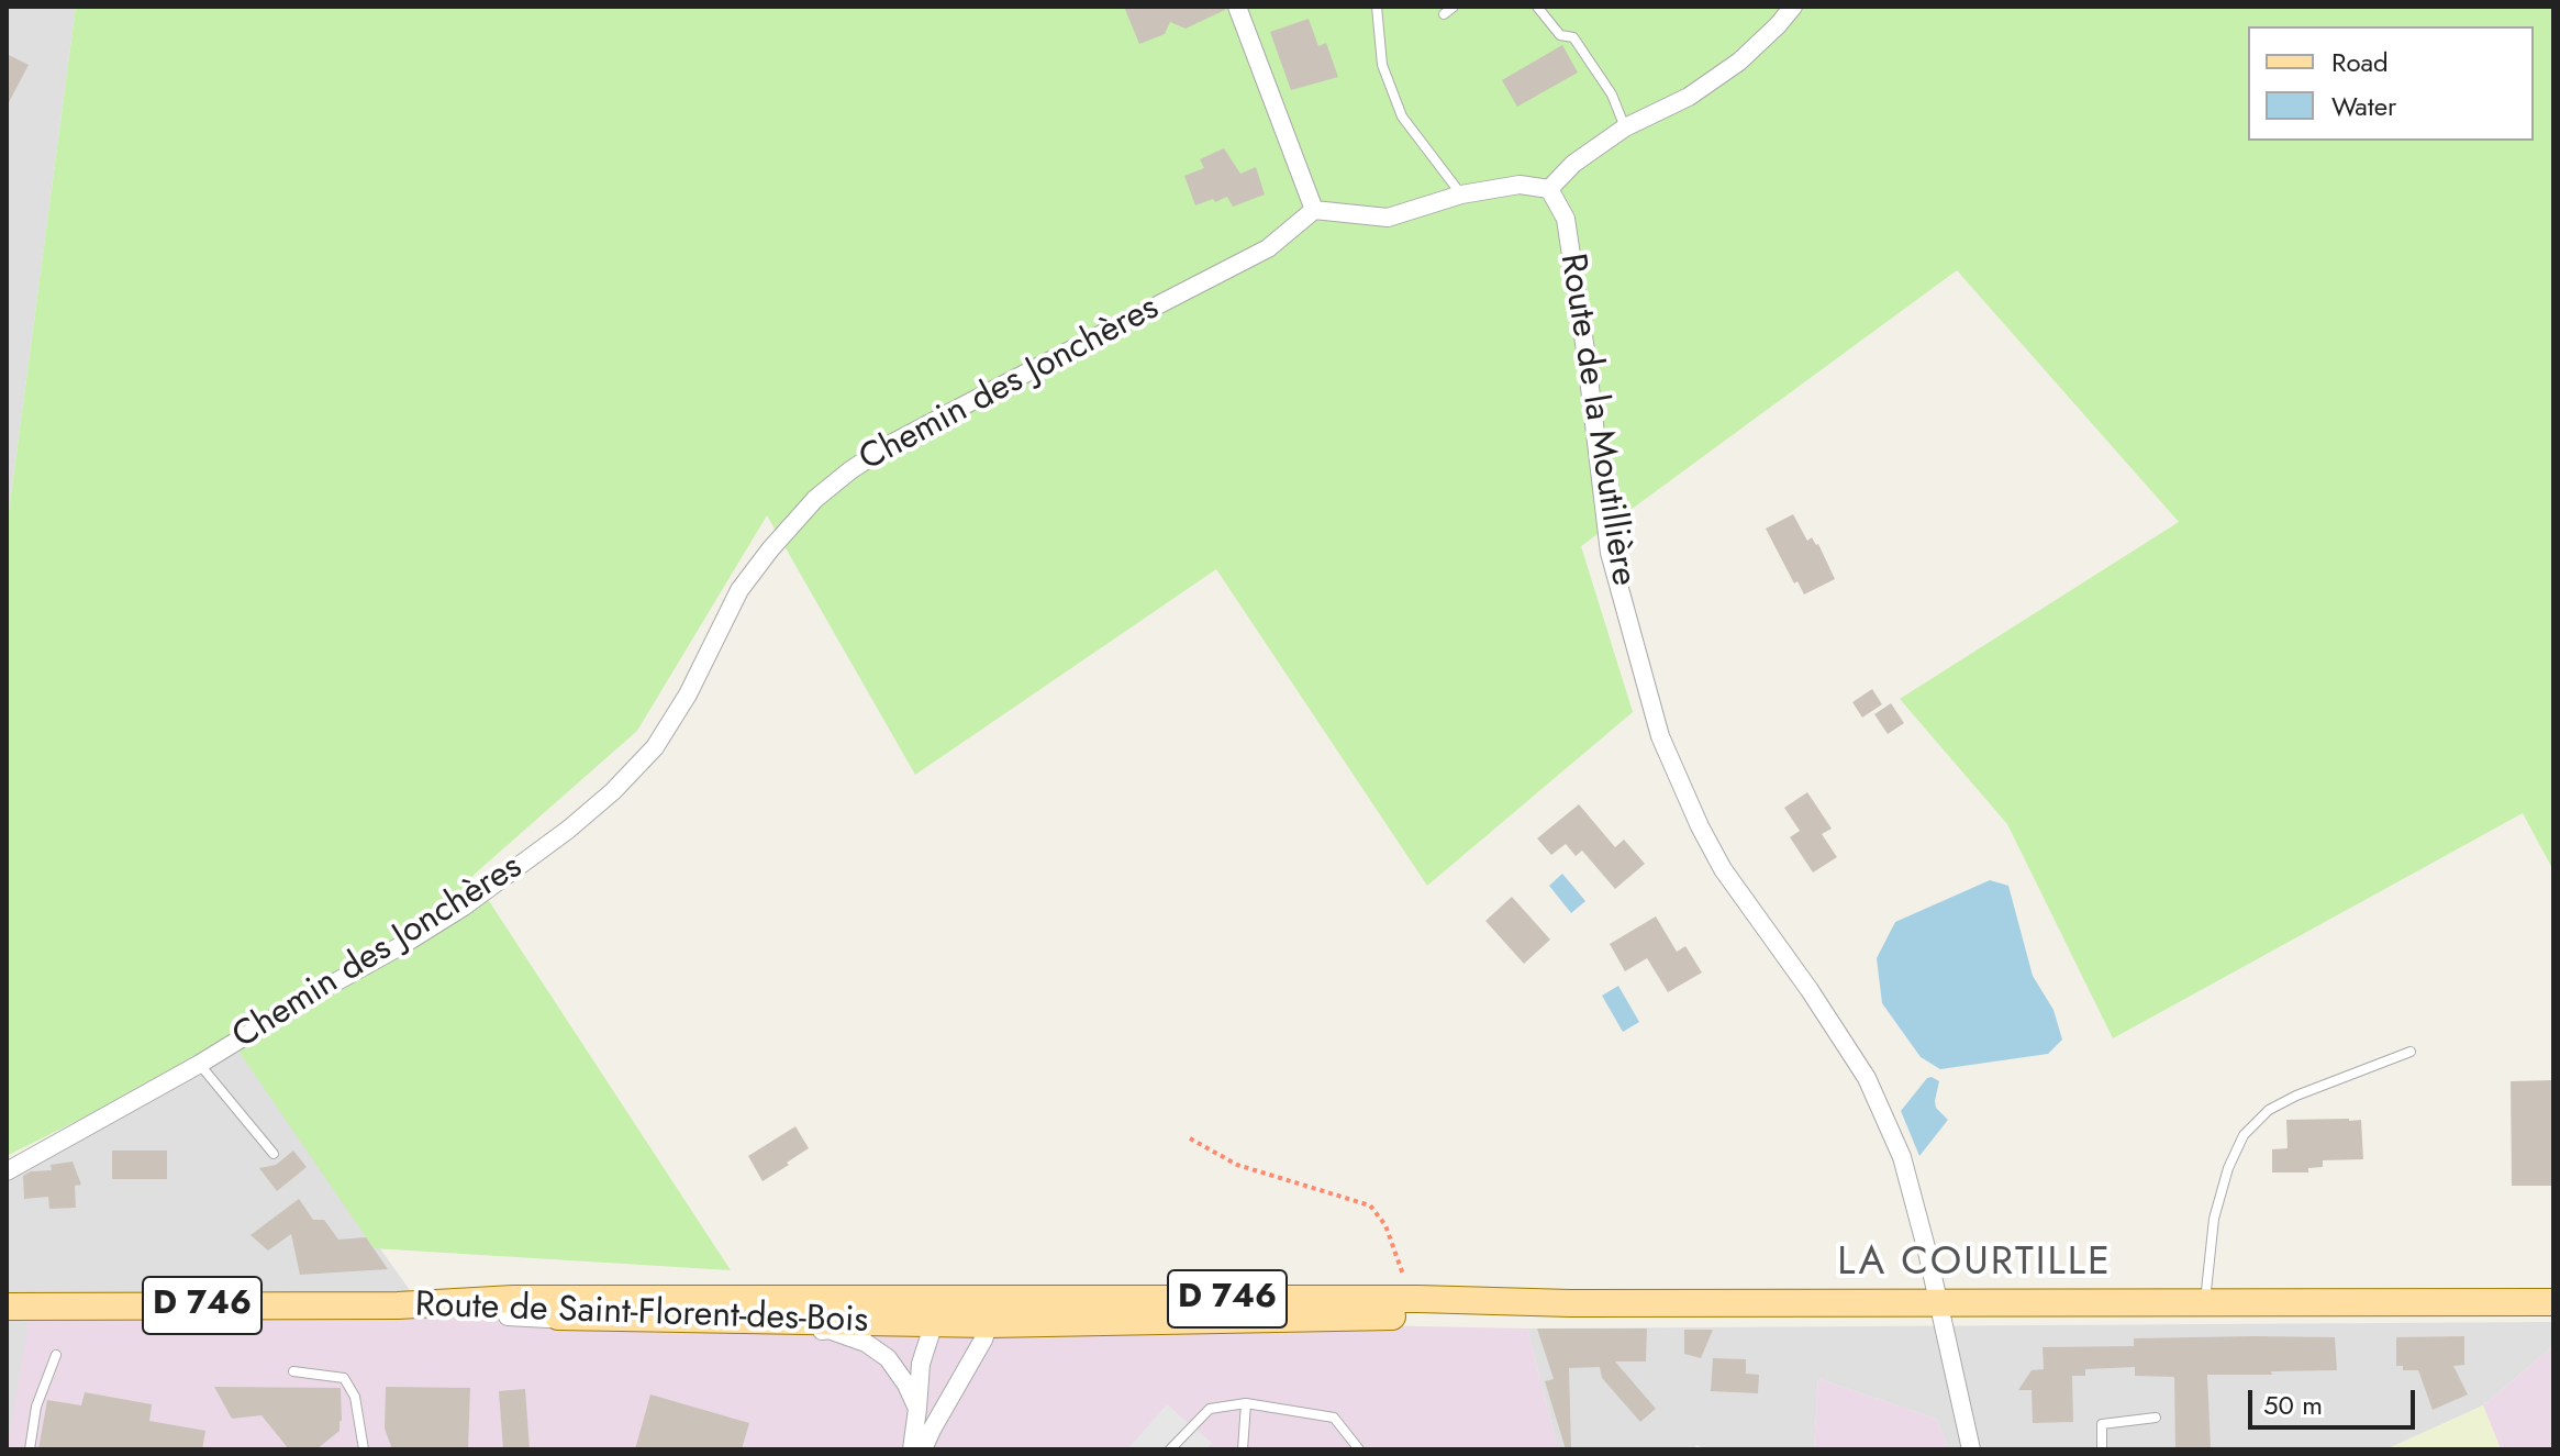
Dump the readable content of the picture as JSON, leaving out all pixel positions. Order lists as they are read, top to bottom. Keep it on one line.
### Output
{"streets":{"main road":["D 746","Route de Saint-Florent-des-Bois"],"street":["Chemin des Jonchères","Route de la Moutillière"]},"crossings":[["Route de la Moutillière","Route de Saint-Florent-des-Bois"],["D 746","Route de Saint-Florent-des-Bois"]],"districts":["LA COURTILLE"],"legend":["Road","Water"],"scale_bar":"50 m"}
